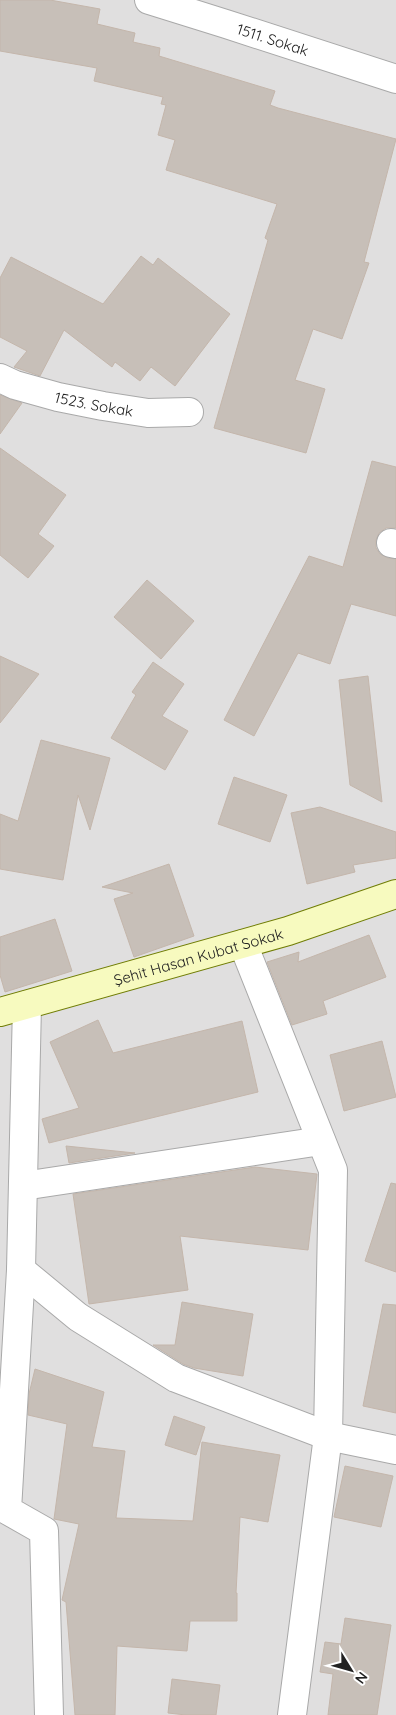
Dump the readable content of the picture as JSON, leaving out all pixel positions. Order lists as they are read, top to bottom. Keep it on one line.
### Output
{"streets":{"street":["1511. Sokak","1523. Sokak","Şehit Hasan Kubat Sokak"]},"north":"bottom right"}
